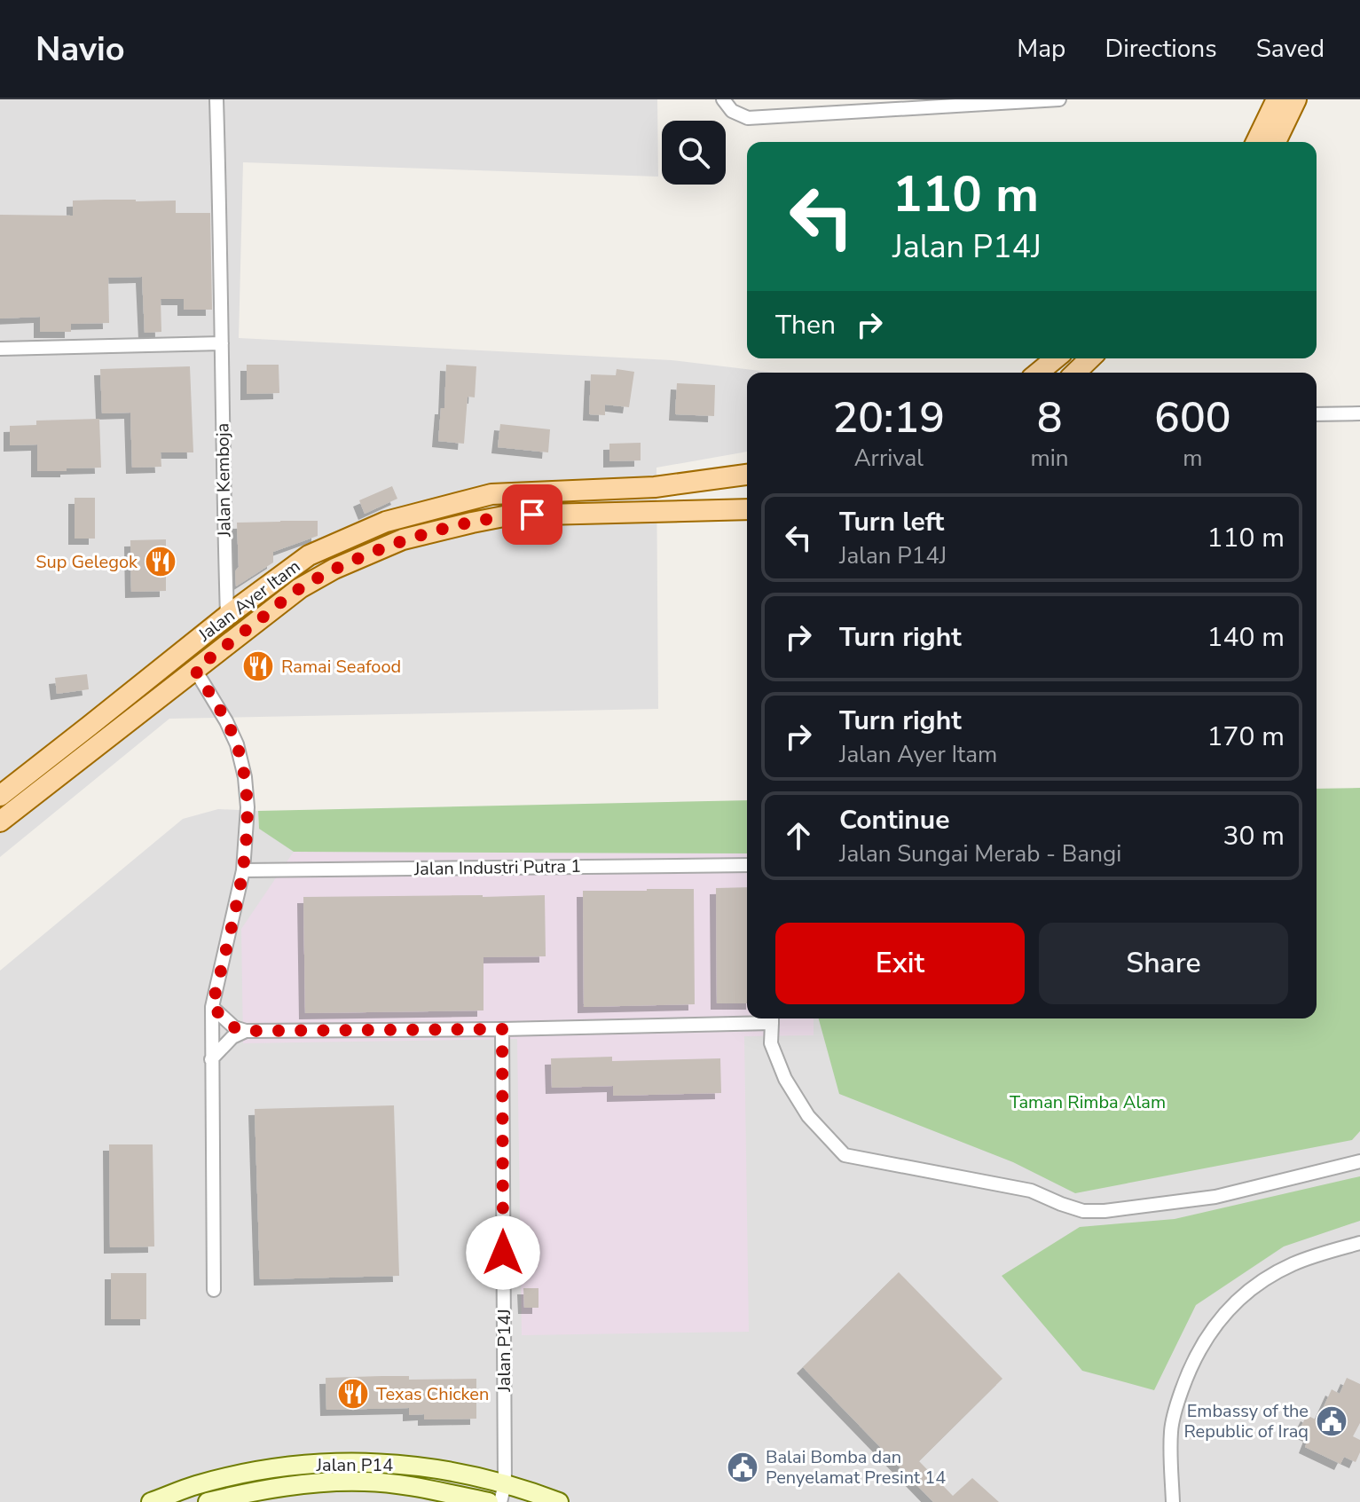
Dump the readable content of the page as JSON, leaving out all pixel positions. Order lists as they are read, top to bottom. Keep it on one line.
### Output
{"streets":{"main road":["Jalan Ayer Itam","Jalan P14"],"street":["Jalan Kemboja","Jalan Industri Putra 1","Jalan P14J"]},"crossings":[["Jalan Kemboja","Jalan Ayer Itam"],["Jalan P14J","Jalan P14"]],"parks":["Taman Rimba Alam"],"places":{"restaurant":["Sup Gelegok","Ramai Seafood","Texas Chicken"],"public building":["Embassy of the Republic of Iraq","Balai Bomba dan Penyelamat Presint 14"]},"page":{"header":"Navio","nav":["Map","Directions","Saved"],"turn":["110 m","Jalan P14J"],"then":"Then","eta":["20:19","Arrival","8","min","600","m"],"list":[{"name":"Turn left","note":"Jalan P14J","value":"110 m"},{"name":"Turn right","value":"140 m"},{"name":"Turn right","note":"Jalan Ayer Itam","value":"170 m"},{"name":"Continue","note":"Jalan Sungai Merab - Bangi","value":"30 m"}],"buttons":["Exit","Share"]}}
